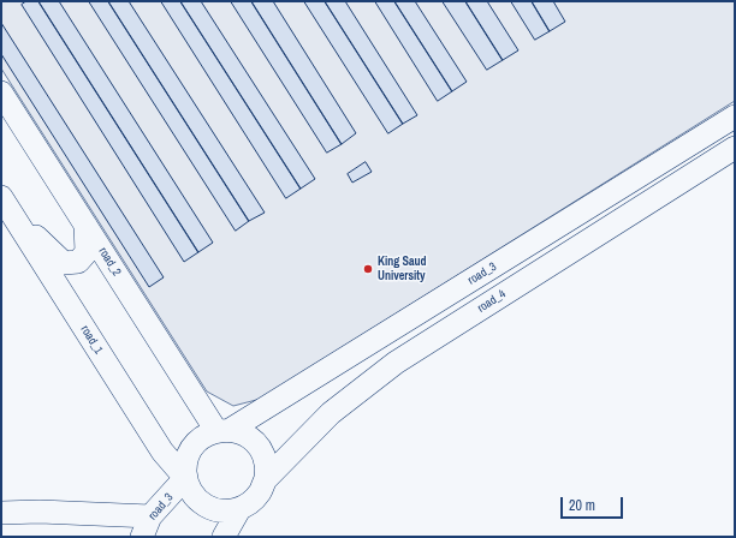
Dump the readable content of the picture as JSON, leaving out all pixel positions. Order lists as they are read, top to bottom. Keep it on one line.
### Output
{"streets":{"lane":["road_2","road_3","road_4","road_1"]},"crossings":[["road_2","road_3"],["road_2","road_4"],["road_2","road_1"],["road_3","road_4"],["road_3","road_1"],["road_4","road_1"]],"places":["King Saud University"],"scale_bar":"20 m"}
